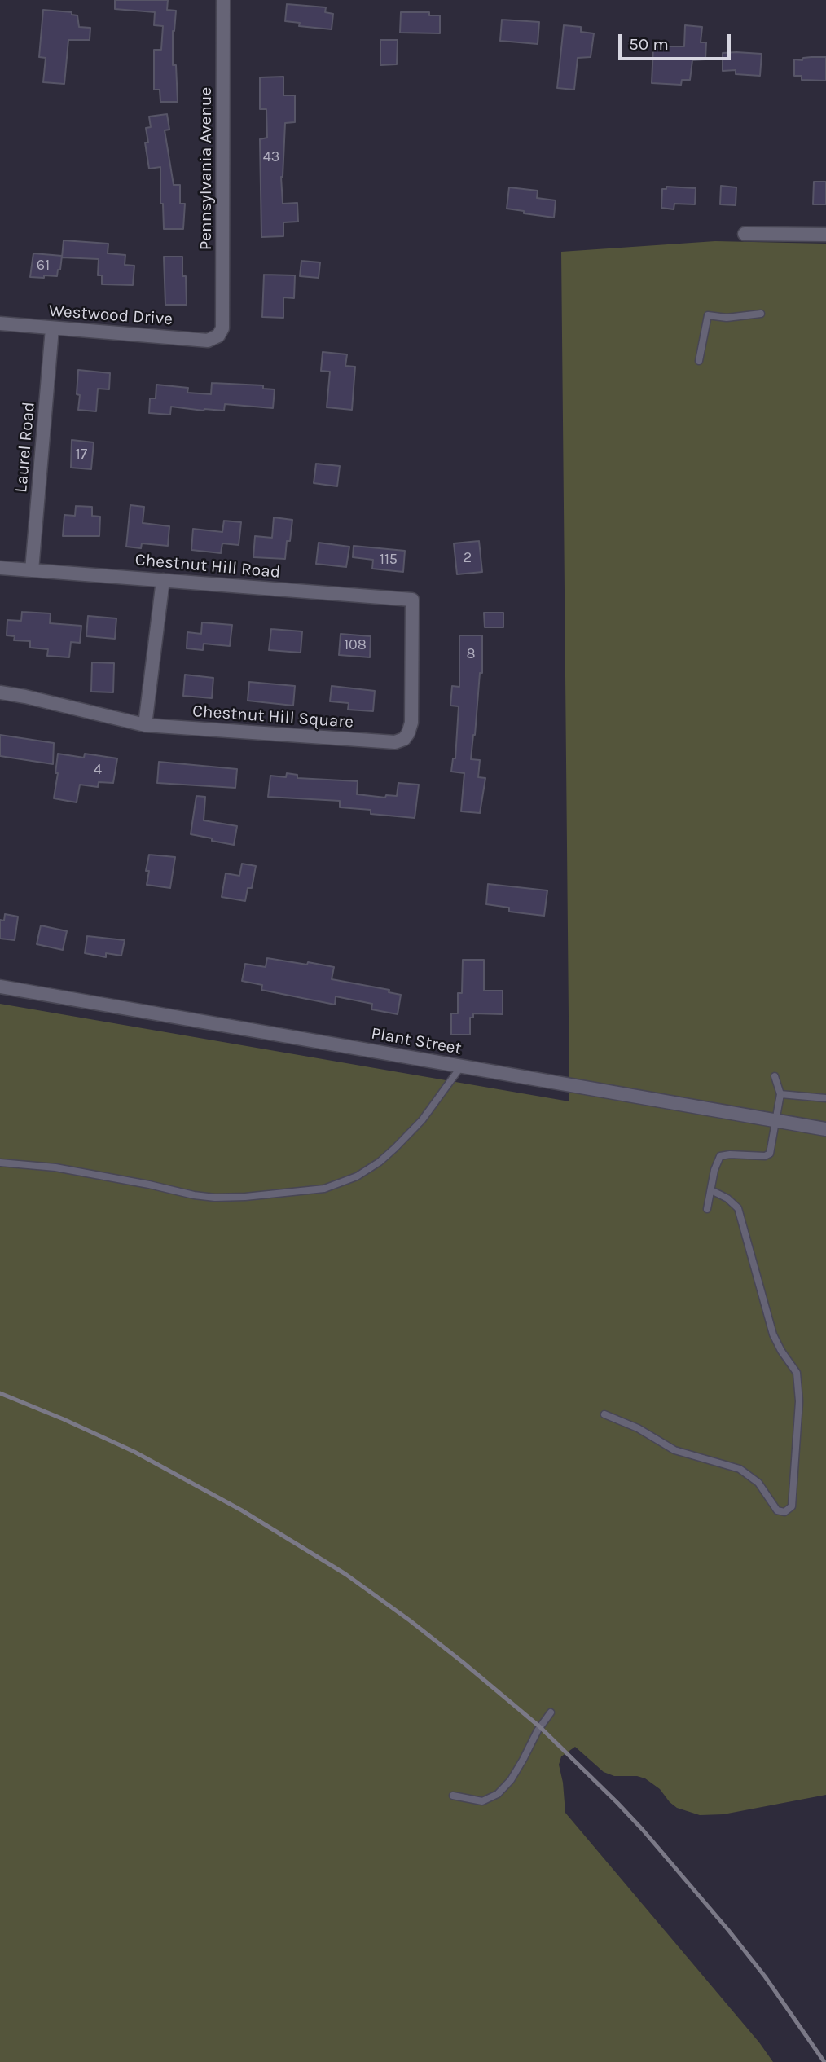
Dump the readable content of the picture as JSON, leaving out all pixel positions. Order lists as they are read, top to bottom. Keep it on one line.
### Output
{"streets":{"street":["Pennsylvania Avenue","Westwood Drive","Laurel Road","Chestnut Hill Road","Chestnut Hill Square","Plant Street"]},"crossings":[["Pennsylvania Avenue","Westwood Drive"],["Westwood Drive","Laurel Road"],["Laurel Road","Chestnut Hill Road"],["Chestnut Hill Road","Chestnut Hill Square"]],"house_numbers":["43","61","17","2","115","108","8","4"],"scale_bar":"50 m"}
